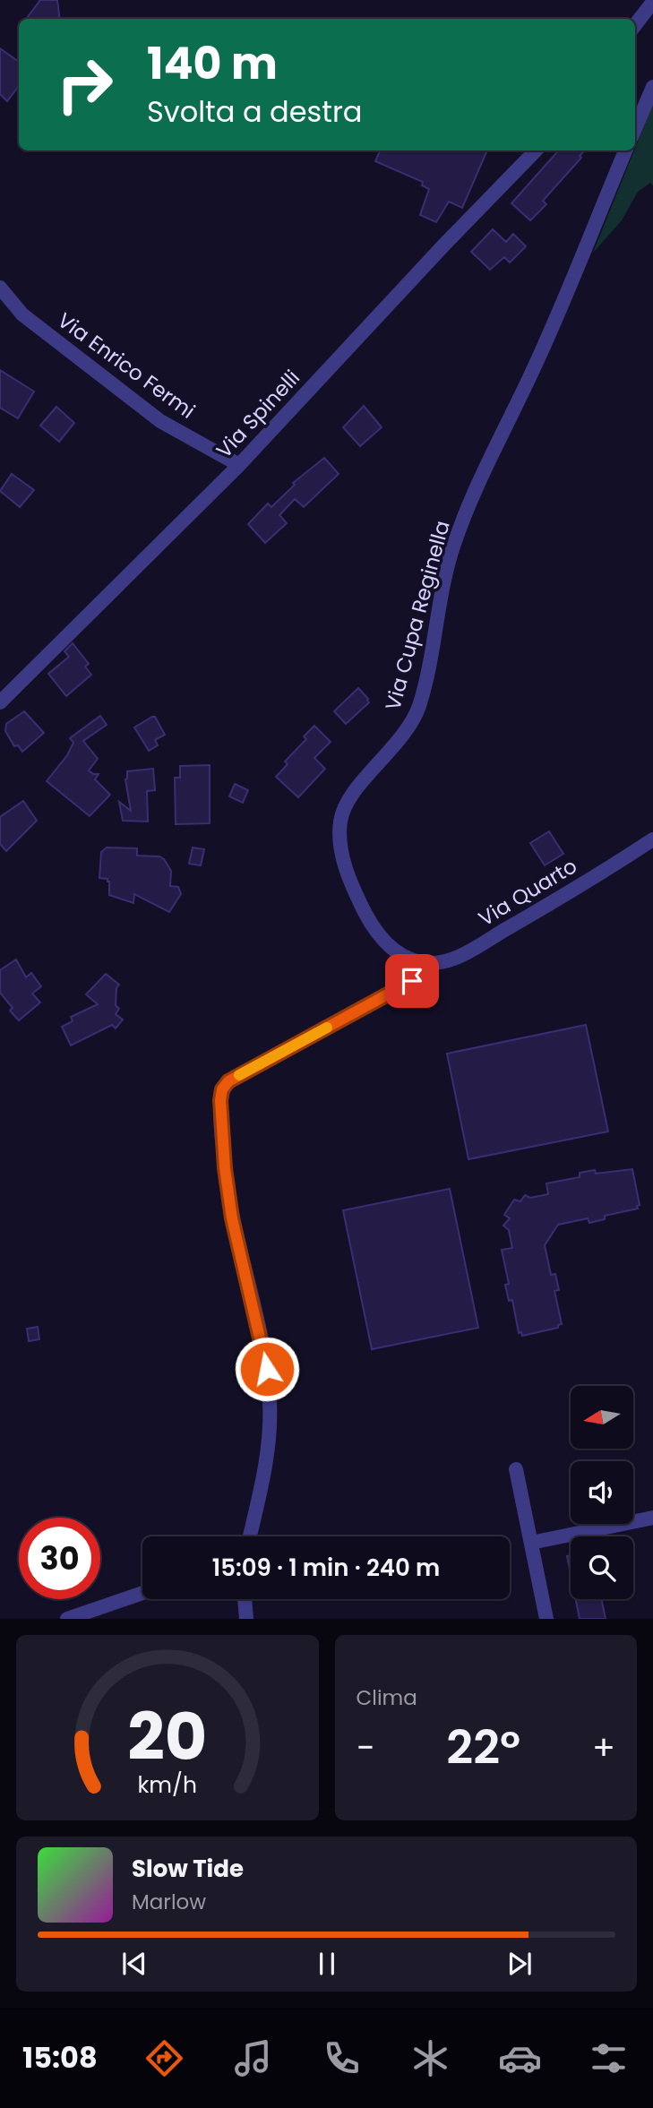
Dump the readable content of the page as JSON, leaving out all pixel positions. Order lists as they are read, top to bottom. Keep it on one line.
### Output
{"streets":{"street":["Via Enrico Fermi","Via Spinelli","Via Cupa Reginella","Via Quarto"]},"crossings":[["Via Enrico Fermi","Via Spinelli"],["Via Cupa Reginella","Via Quarto"]],"north":"left","page":{"turn":["140 m","Svolta a destra"],"limit":"30","trip":"15:09 · 1 min · 240 m","tile":"Clima","heat":["−","22°","+"],"song":["Slow Tide","Marlow"],"tabs":"15:08","gauge":["20","km/h"]}}
